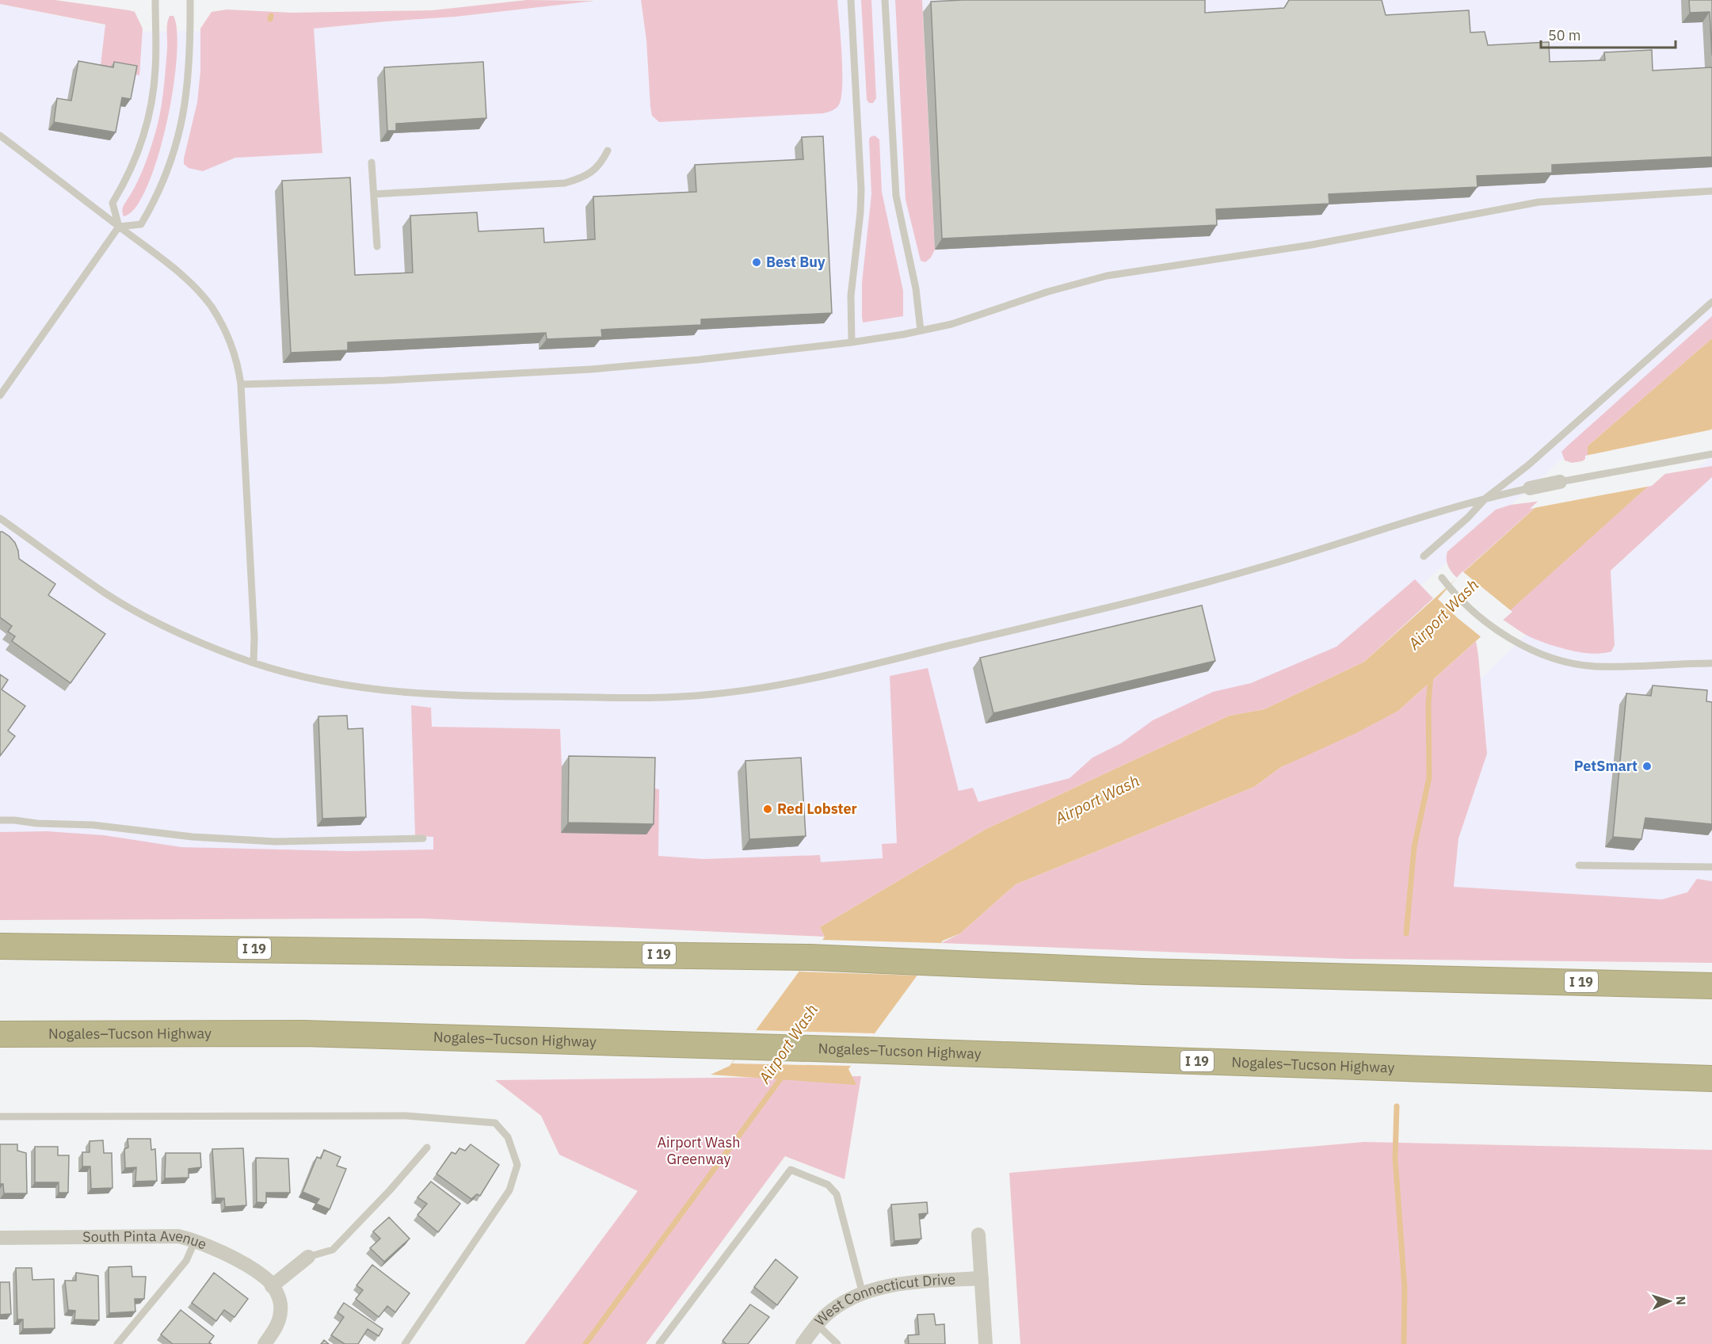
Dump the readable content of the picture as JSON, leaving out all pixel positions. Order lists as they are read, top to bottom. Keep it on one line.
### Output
{"streets":{"highway":["I 19","Nogales–Tucson Highway"],"street":["South Pinta Avenue","West Connecticut Drive"]},"water":["Airport Wash"],"parks":["Airport Wash Greenway"],"places":["Best Buy","PetSmart","Red Lobster"],"scale_bar":"50 m","north":"right"}
